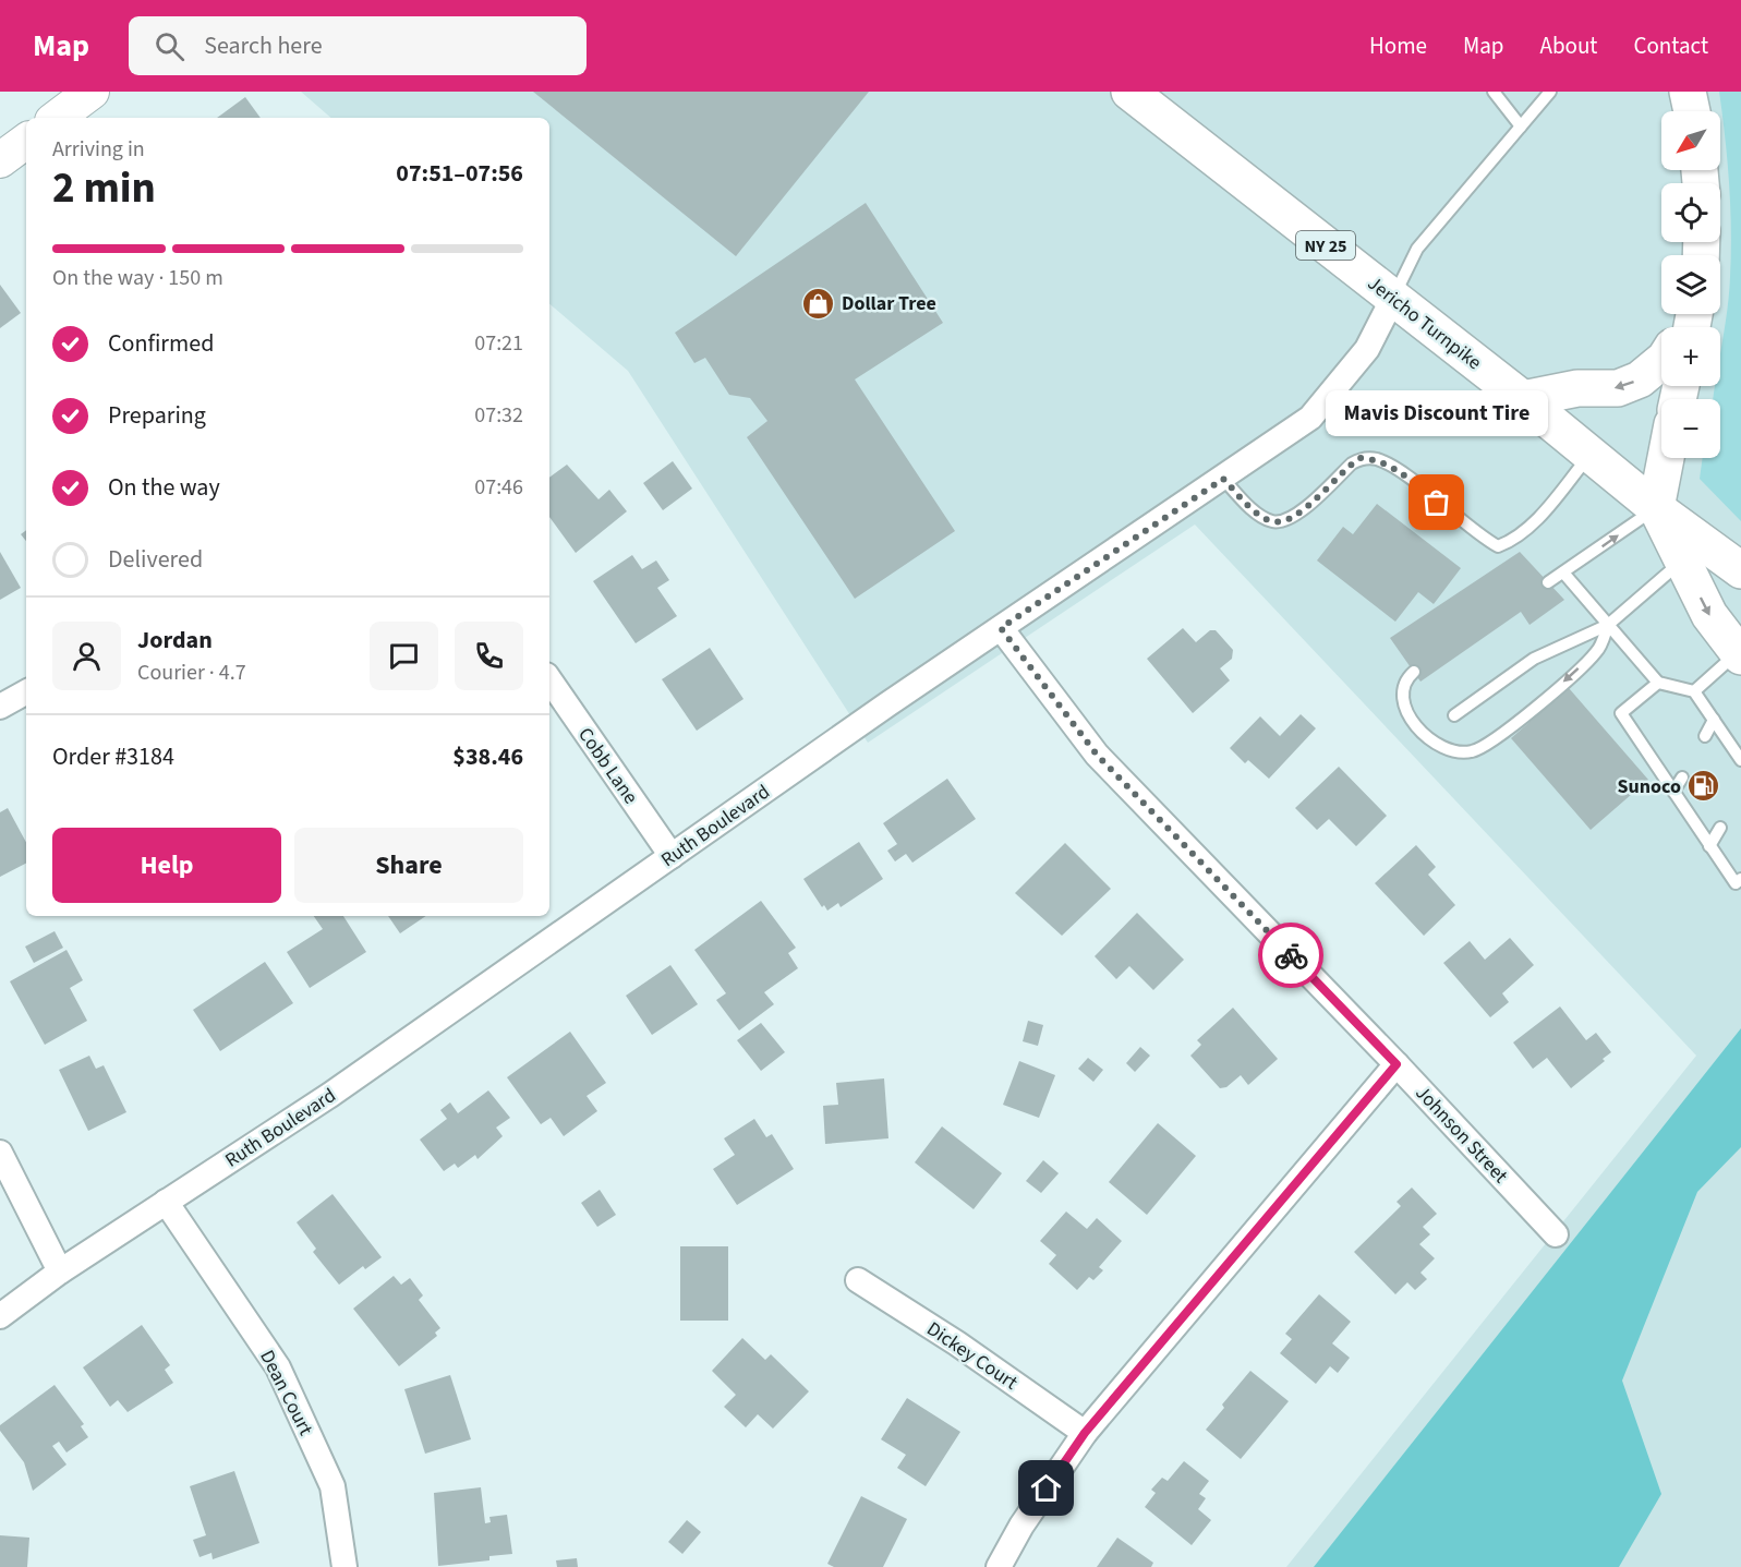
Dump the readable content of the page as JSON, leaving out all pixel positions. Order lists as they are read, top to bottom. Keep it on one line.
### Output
{"streets":{"main road":["NY 25","Jericho Turnpike"],"street":["Cobb Lane","Ruth Boulevard","Johnson Street","Dickey Court","Dean Court"]},"crossings":[["Jericho Turnpike","Ruth Boulevard"],["Cobb Lane","Ruth Boulevard"],["Ruth Boulevard","Johnson Street"],["Ruth Boulevard","Dean Court"]],"places":{"shop":["Dollar Tree"],"other":["Mavis Discount Tire"],"fuel station":["Sunoco"]},"north":"bottom left","page":{"header":"Map","search":"Search here","nav":["Home","Map","About","Contact"],"map_buttons":["+","−"],"heading":["2 min","Arriving in","07:51–07:56"],"panel":["Jordan","Courier · 4.7","Order #3184","$38.46"],"bar":"On the way · 150 m","list":[["Confirmed","07:21"],["Preparing","07:32"],["On the way","07:46"],"Delivered"],"bubble":"Mavis Discount Tire","buttons":["Help","Share"]}}
